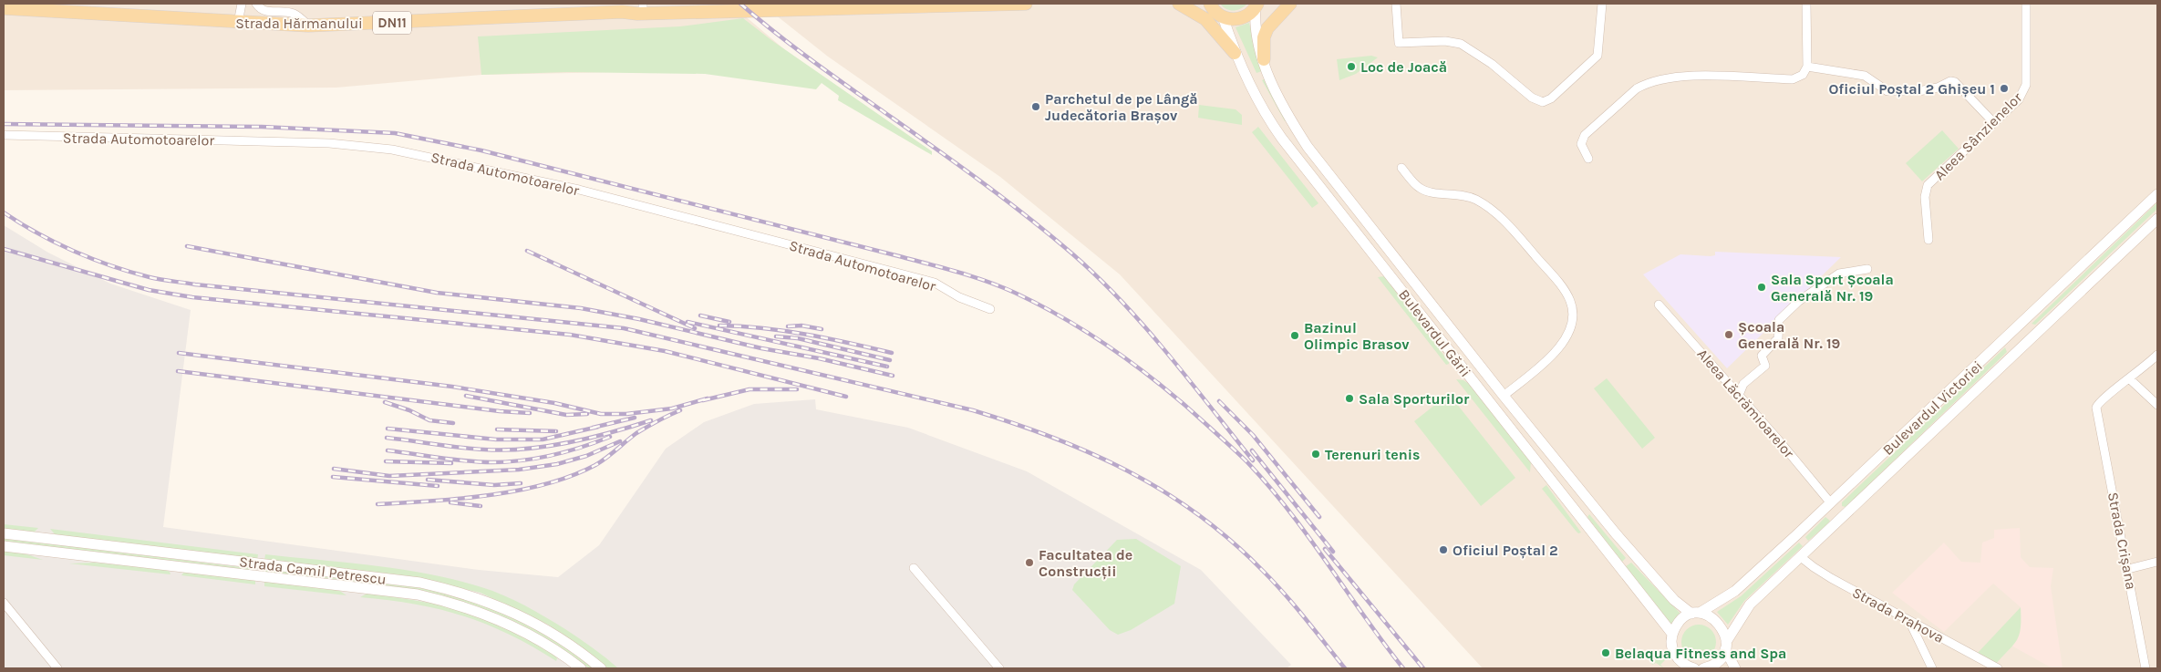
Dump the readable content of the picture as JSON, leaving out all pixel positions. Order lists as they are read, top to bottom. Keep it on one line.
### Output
{"streets":{"main road":["Strada Hărmanului","DN11","Bulevardul Gării","Bulevardul Victoriei","Strada Camil Petrescu"],"street":["Aleea Sânzienelor","Strada Automotoarelor","Aleea Lăcrămioarelor","Strada Crișana","Strada Prahova"]},"crossings":[["Bulevardul Gării","Bulevardul Victoriei"],["Aleea Lăcrămioarelor","Bulevardul Victoriei"],["Bulevardul Victoriei","Strada Prahova"]],"places":["Loc de Joacă","Oficiul Poștal 2 Ghișeu 1","Parchetul de pe Lângă Judecătoria Brașov","Sala Sport Școala Generală Nr. 19","Școala Generală Nr. 19","Bazinul Olimpic Brasov","Sala Sporturilor","Terenuri tenis","Oficiul Poștal 2","Facultatea de Construcții","Belaqua Fitness and Spa"]}
